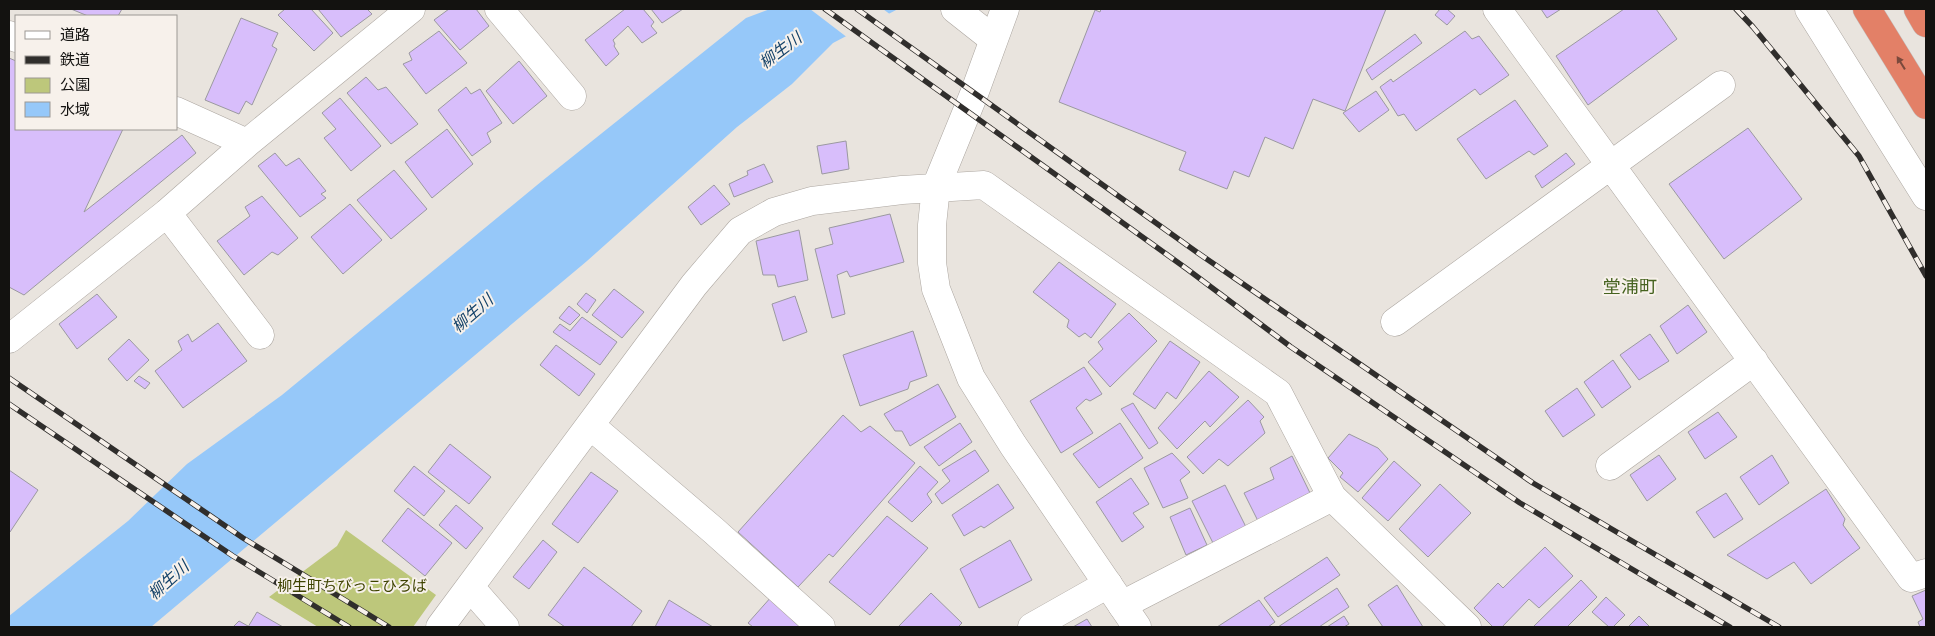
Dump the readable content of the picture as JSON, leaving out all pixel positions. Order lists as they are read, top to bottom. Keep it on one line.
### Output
{"districts":["堂浦町"],"water":["柳生川"],"parks":["柳生町ちびっこひろば"],"legend":["道路","鉄道","公園","水域"]}
